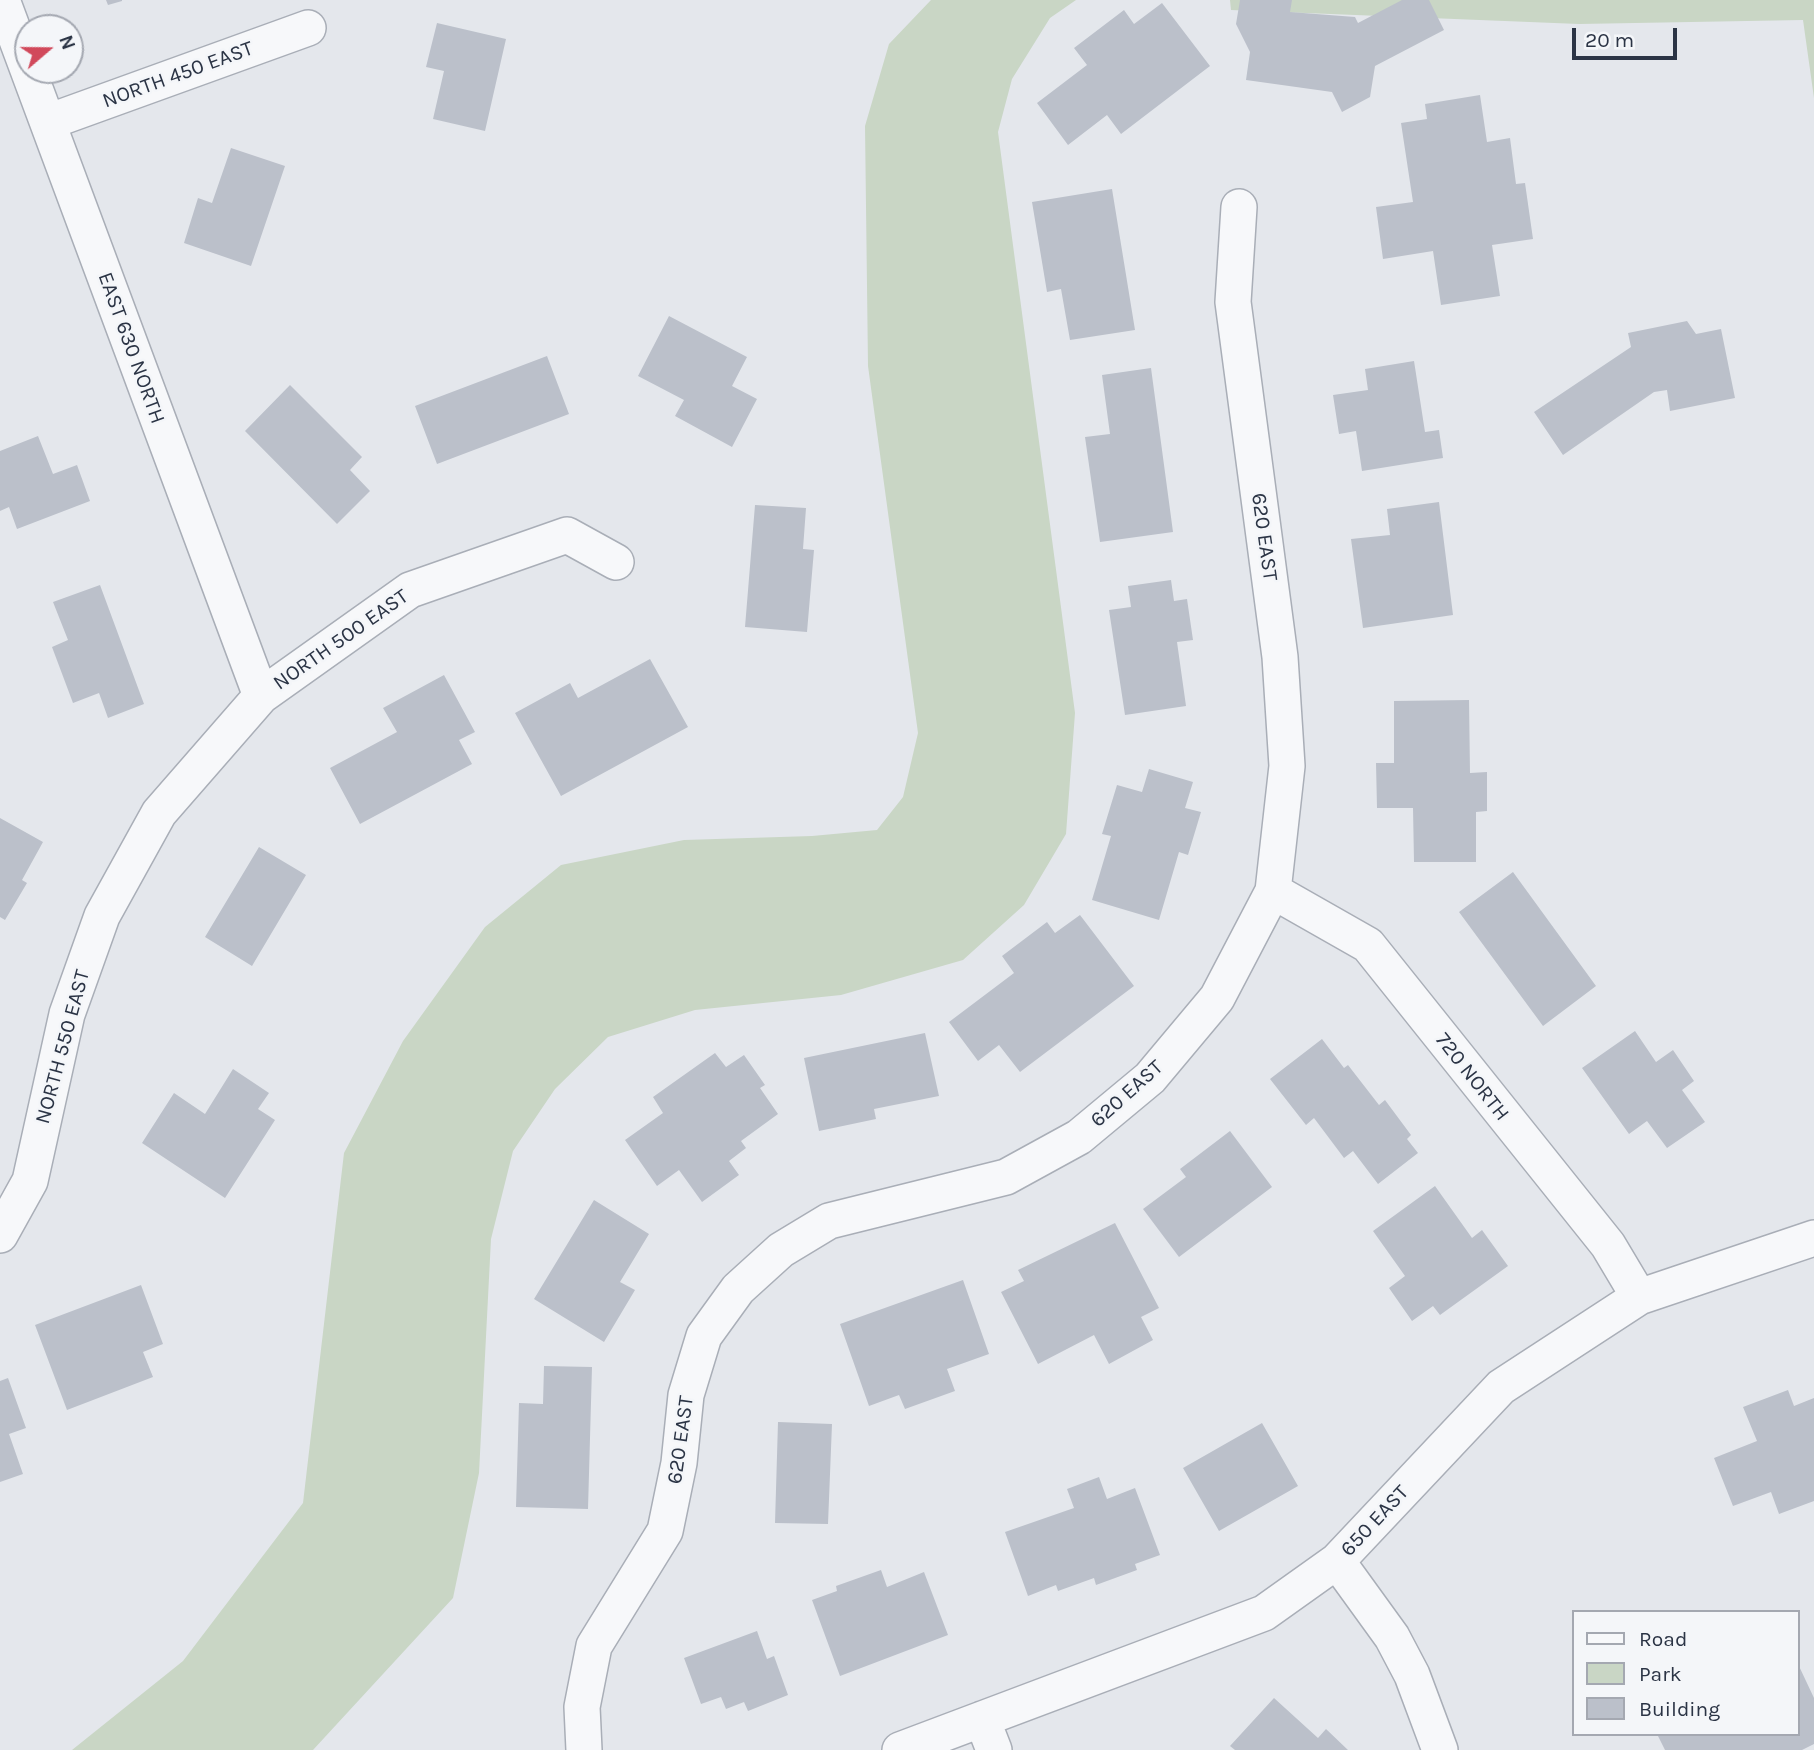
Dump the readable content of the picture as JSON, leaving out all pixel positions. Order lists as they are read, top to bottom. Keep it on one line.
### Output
{"streets":{"street":["NORTH 450 EAST","EAST 630 NORTH","620 EAST","NORTH 500 EAST","NORTH 550 EAST","720 NORTH","650 EAST"]},"crossings":[["NORTH 450 EAST","EAST 630 NORTH"],["EAST 630 NORTH","NORTH 500 EAST"],["EAST 630 NORTH","NORTH 550 EAST"],["620 EAST","720 NORTH"],["NORTH 500 EAST","NORTH 550 EAST"],["720 NORTH","650 EAST"]],"legend":["Road","Park","Building"],"scale_bar":"20 m","north":"right"}
